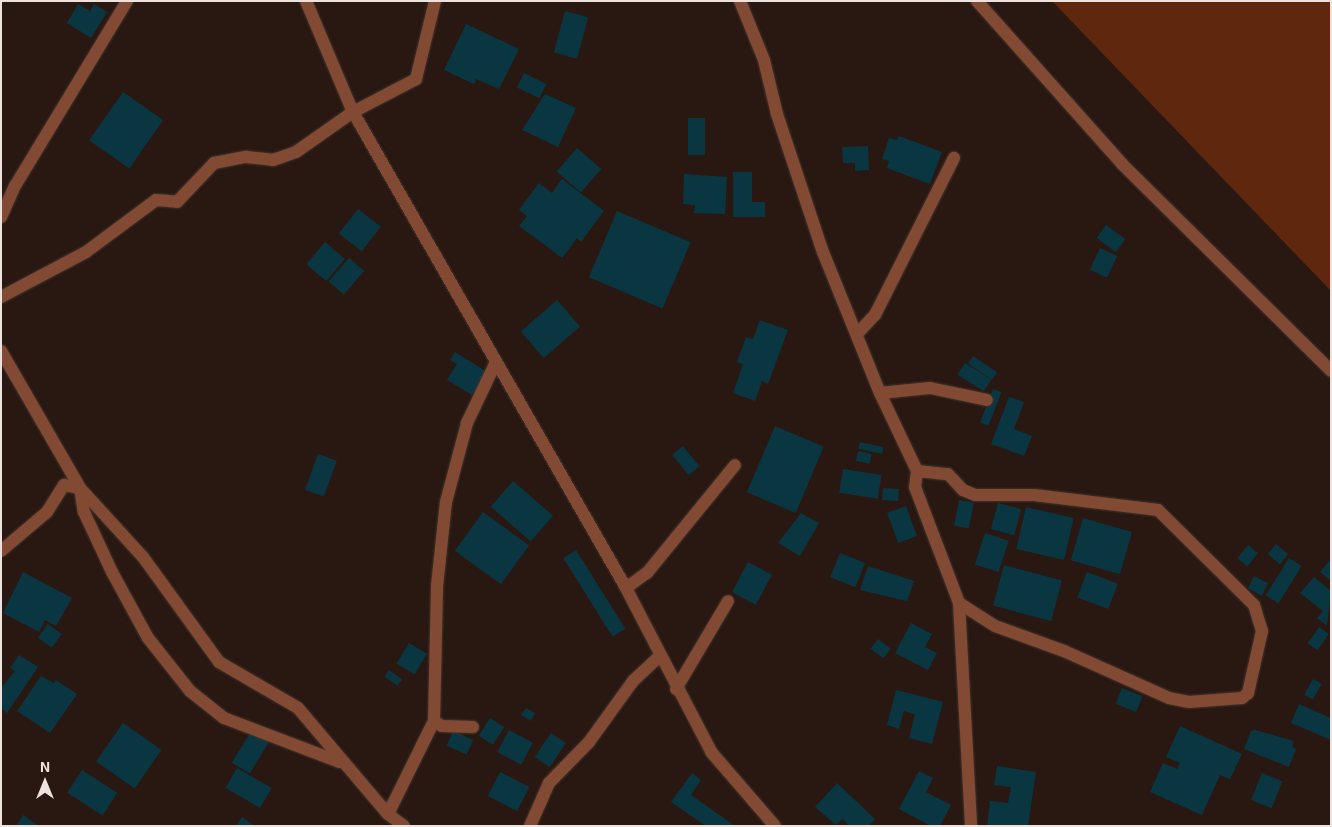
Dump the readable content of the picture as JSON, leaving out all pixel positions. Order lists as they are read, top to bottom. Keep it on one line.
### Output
{"north":"top"}
